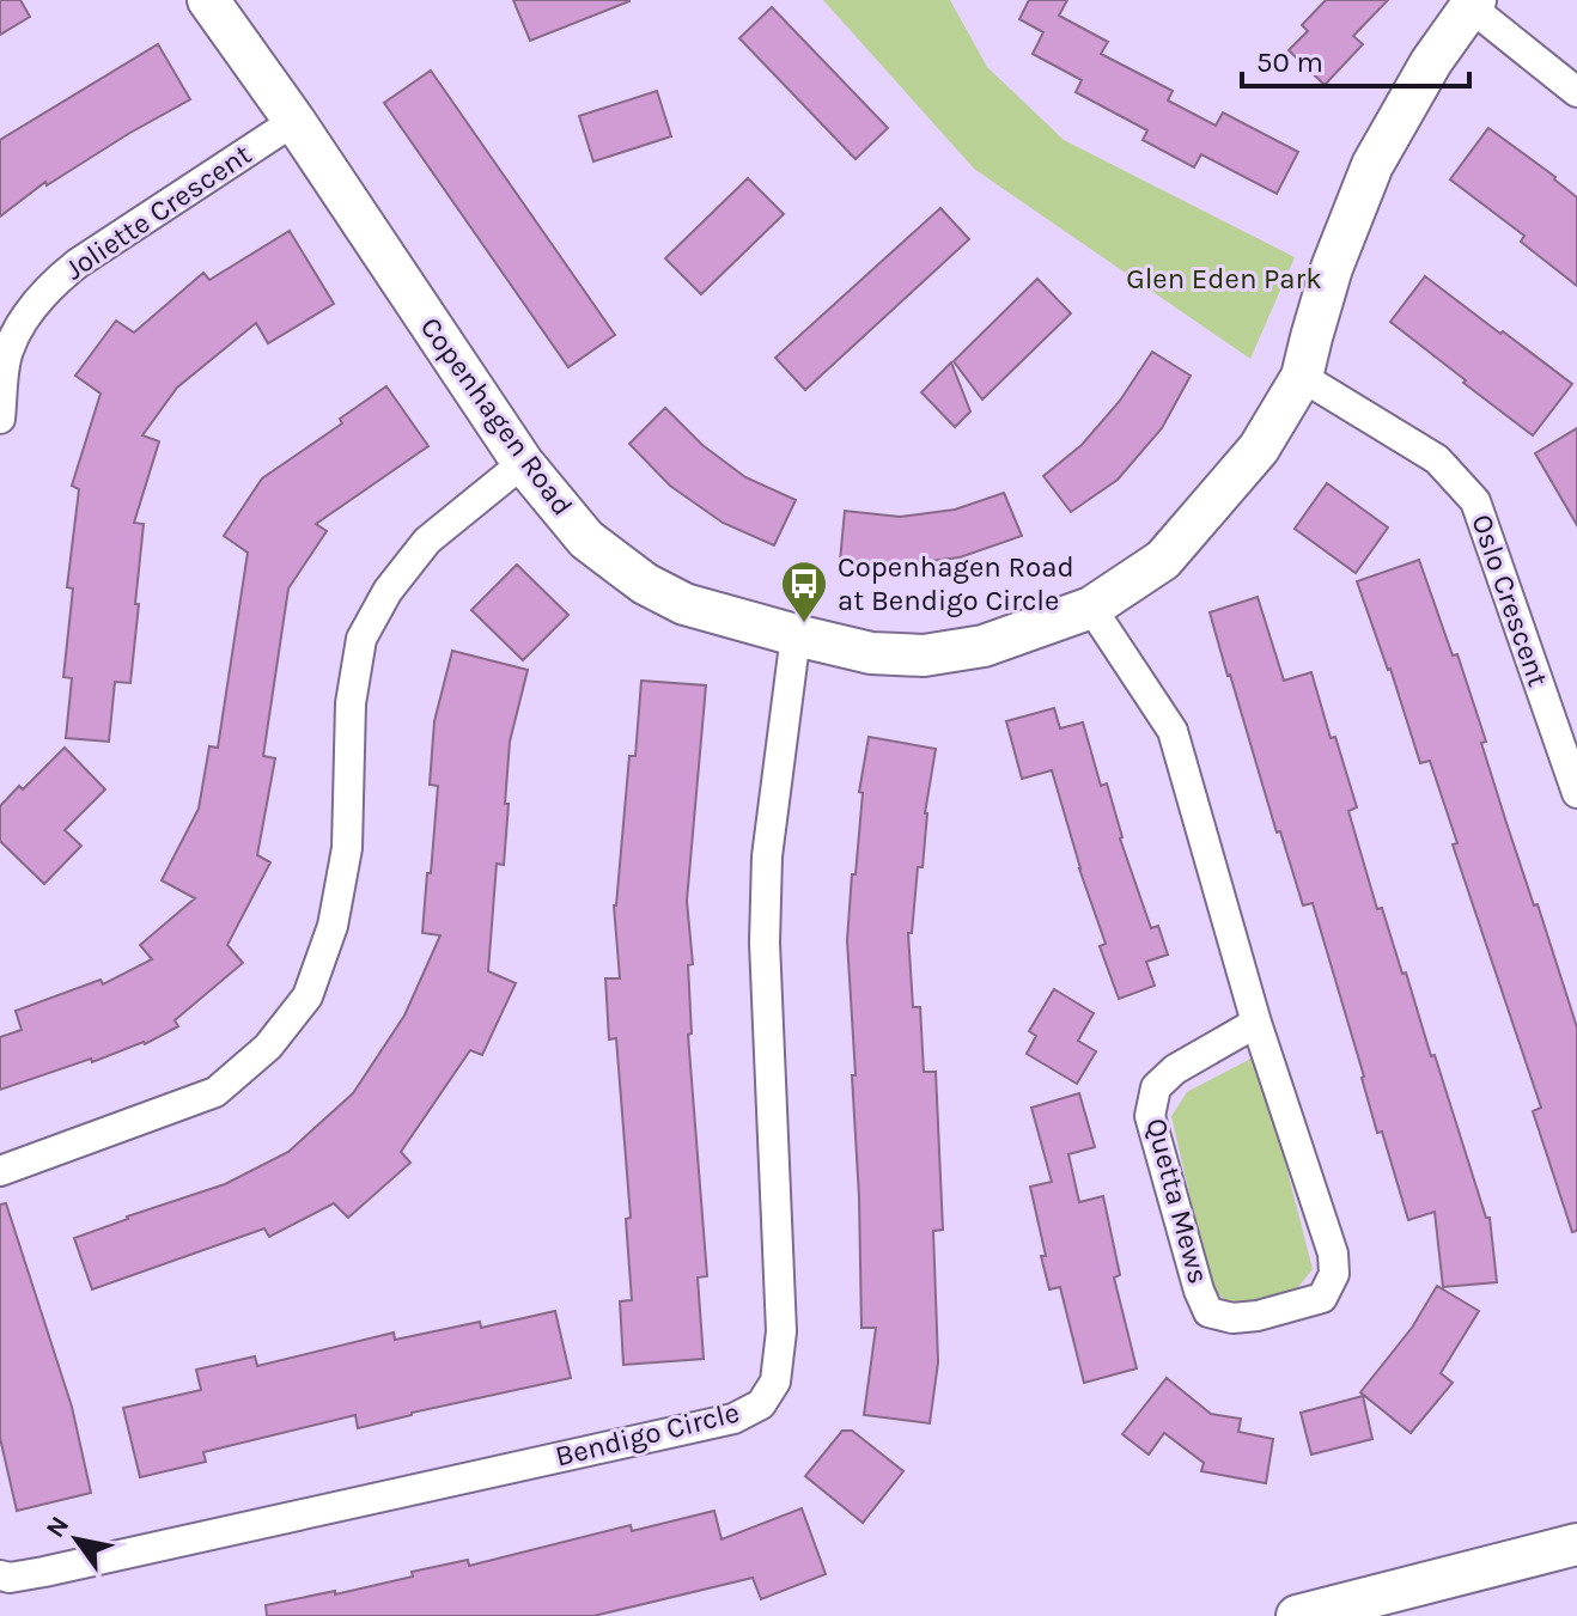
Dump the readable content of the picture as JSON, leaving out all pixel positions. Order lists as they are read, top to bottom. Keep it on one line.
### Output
{"streets":{"street":["Joliette Crescent","Copenhagen Road","Oslo Crescent","Quetta Mews","Bendigo Circle"]},"crossings":[["Joliette Crescent","Copenhagen Road"],["Copenhagen Road","Oslo Crescent"],["Copenhagen Road","Quetta Mews"],["Copenhagen Road","Bendigo Circle"]],"parks":["Glen Eden Park"],"places":{"bus stop":["Copenhagen Road at Bendigo Circle"]},"scale_bar":"50 m","north":"top left"}
